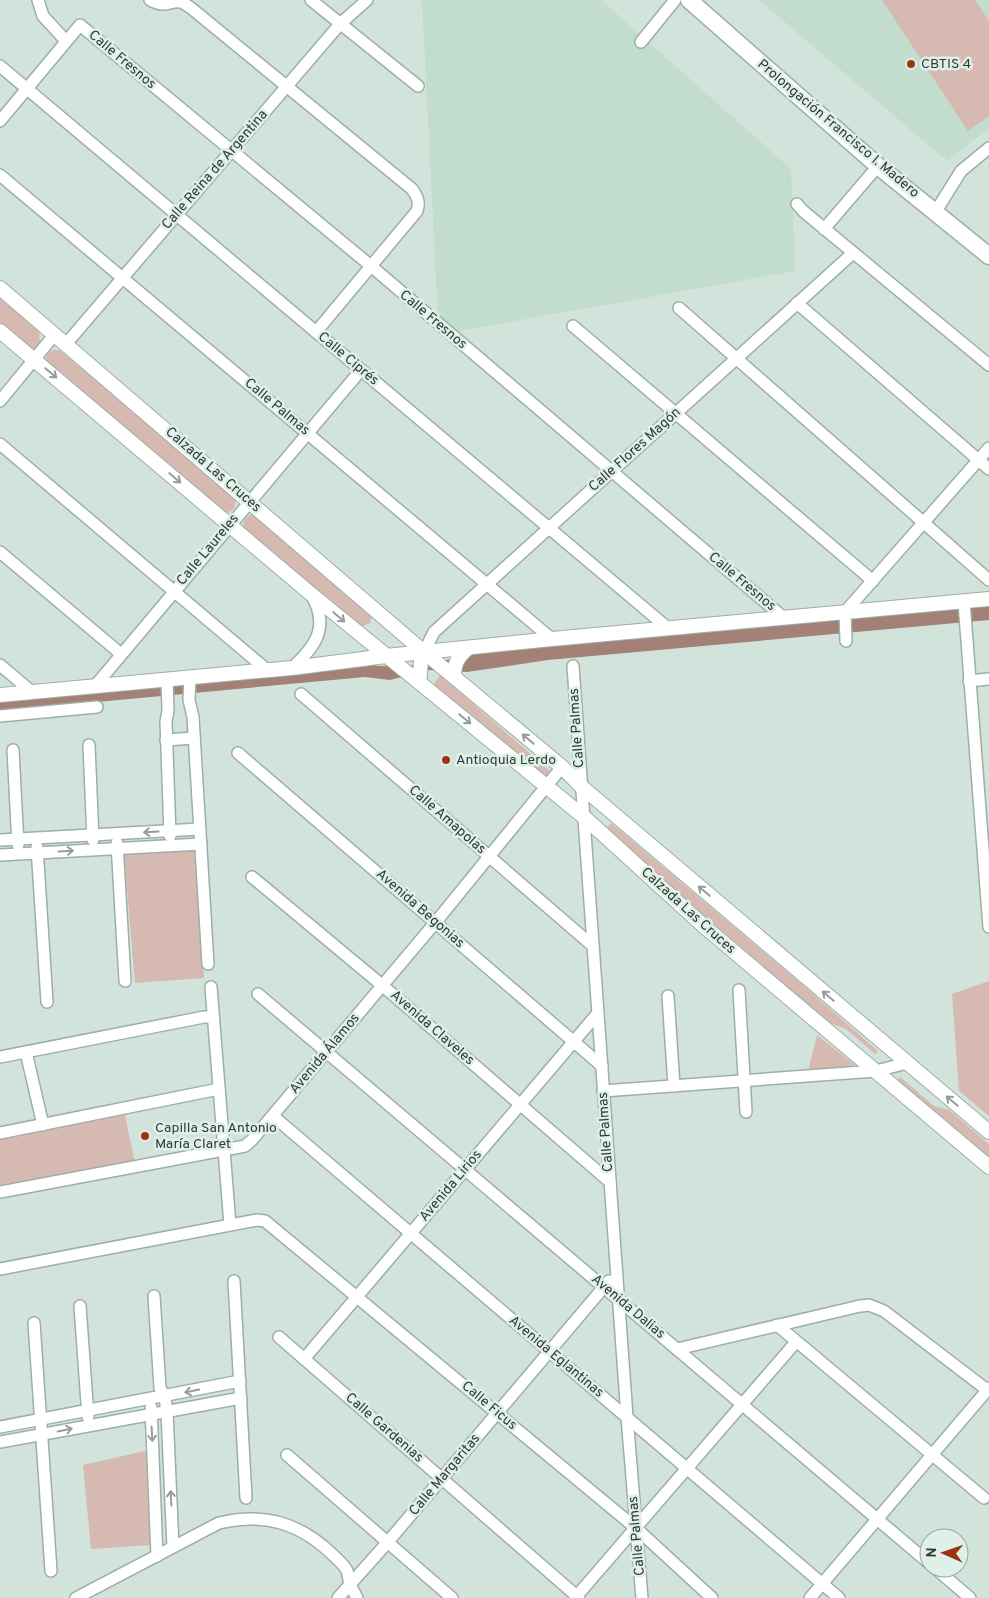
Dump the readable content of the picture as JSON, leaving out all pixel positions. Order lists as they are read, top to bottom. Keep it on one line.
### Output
{"streets":{"main road":["Prolongación Francisco I. Madero"],"street":["Calle Fresnos","Calle Reina de Argentina","Calle Ciprés","Calle Palmas","Calle Flores Magón","Calzada Las Cruces","Calle Laureles","Calle Amapolas","Avenida Begonias","Avenida Claveles","Avenida Álamos","Avenida Lirios","Avenida Dalias","Avenida Eglantinas","Calle Ficus","Calle Gardenias","Calle Margaritas"]},"crossings":[["Calle Fresnos","Calle Reina de Argentina"],["Calle Fresnos","Calle Flores Magón"],["Calle Reina de Argentina","Calle Ciprés"],["Calle Reina de Argentina","Calle Palmas"],["Calle Reina de Argentina","Calzada Las Cruces"],["Calle Ciprés","Calle Flores Magón"],["Calle Ciprés","Calle Laureles"],["Calle Palmas","Calle Flores Magón"],["Calle Palmas","Calzada Las Cruces"],["Calle Palmas","Calle Laureles"],["Calle Palmas","Calle Amapolas"],["Calle Palmas","Avenida Begonias"],["Calle Palmas","Avenida Claveles"],["Calle Palmas","Avenida Lirios"],["Calle Palmas","Avenida Dalias"],["Calle Palmas","Avenida Eglantinas"],["Calle Palmas","Calle Ficus"],["Calle Palmas","Calle Margaritas"],["Calle Flores Magón","Calzada Las Cruces"],["Calzada Las Cruces","Calle Laureles"],["Calzada Las Cruces","Avenida Álamos"],["Calle Amapolas","Avenida Álamos"],["Avenida Begonias","Avenida Álamos"],["Avenida Begonias","Avenida Lirios"],["Avenida Claveles","Avenida Álamos"],["Avenida Claveles","Avenida Lirios"],["Avenida Álamos","Avenida Dalias"],["Avenida Álamos","Avenida Eglantinas"],["Avenida Lirios","Avenida Dalias"],["Avenida Lirios","Avenida Eglantinas"],["Avenida Lirios","Calle Ficus"],["Avenida Lirios","Calle Gardenias"],["Avenida Dalias","Calle Margaritas"],["Avenida Eglantinas","Calle Margaritas"],["Calle Ficus","Calle Margaritas"],["Calle Gardenias","Calle Margaritas"]],"places":["CBTIS 4","Antioquia Lerdo","Capilla San Antonio María Claret"],"north":"left"}
